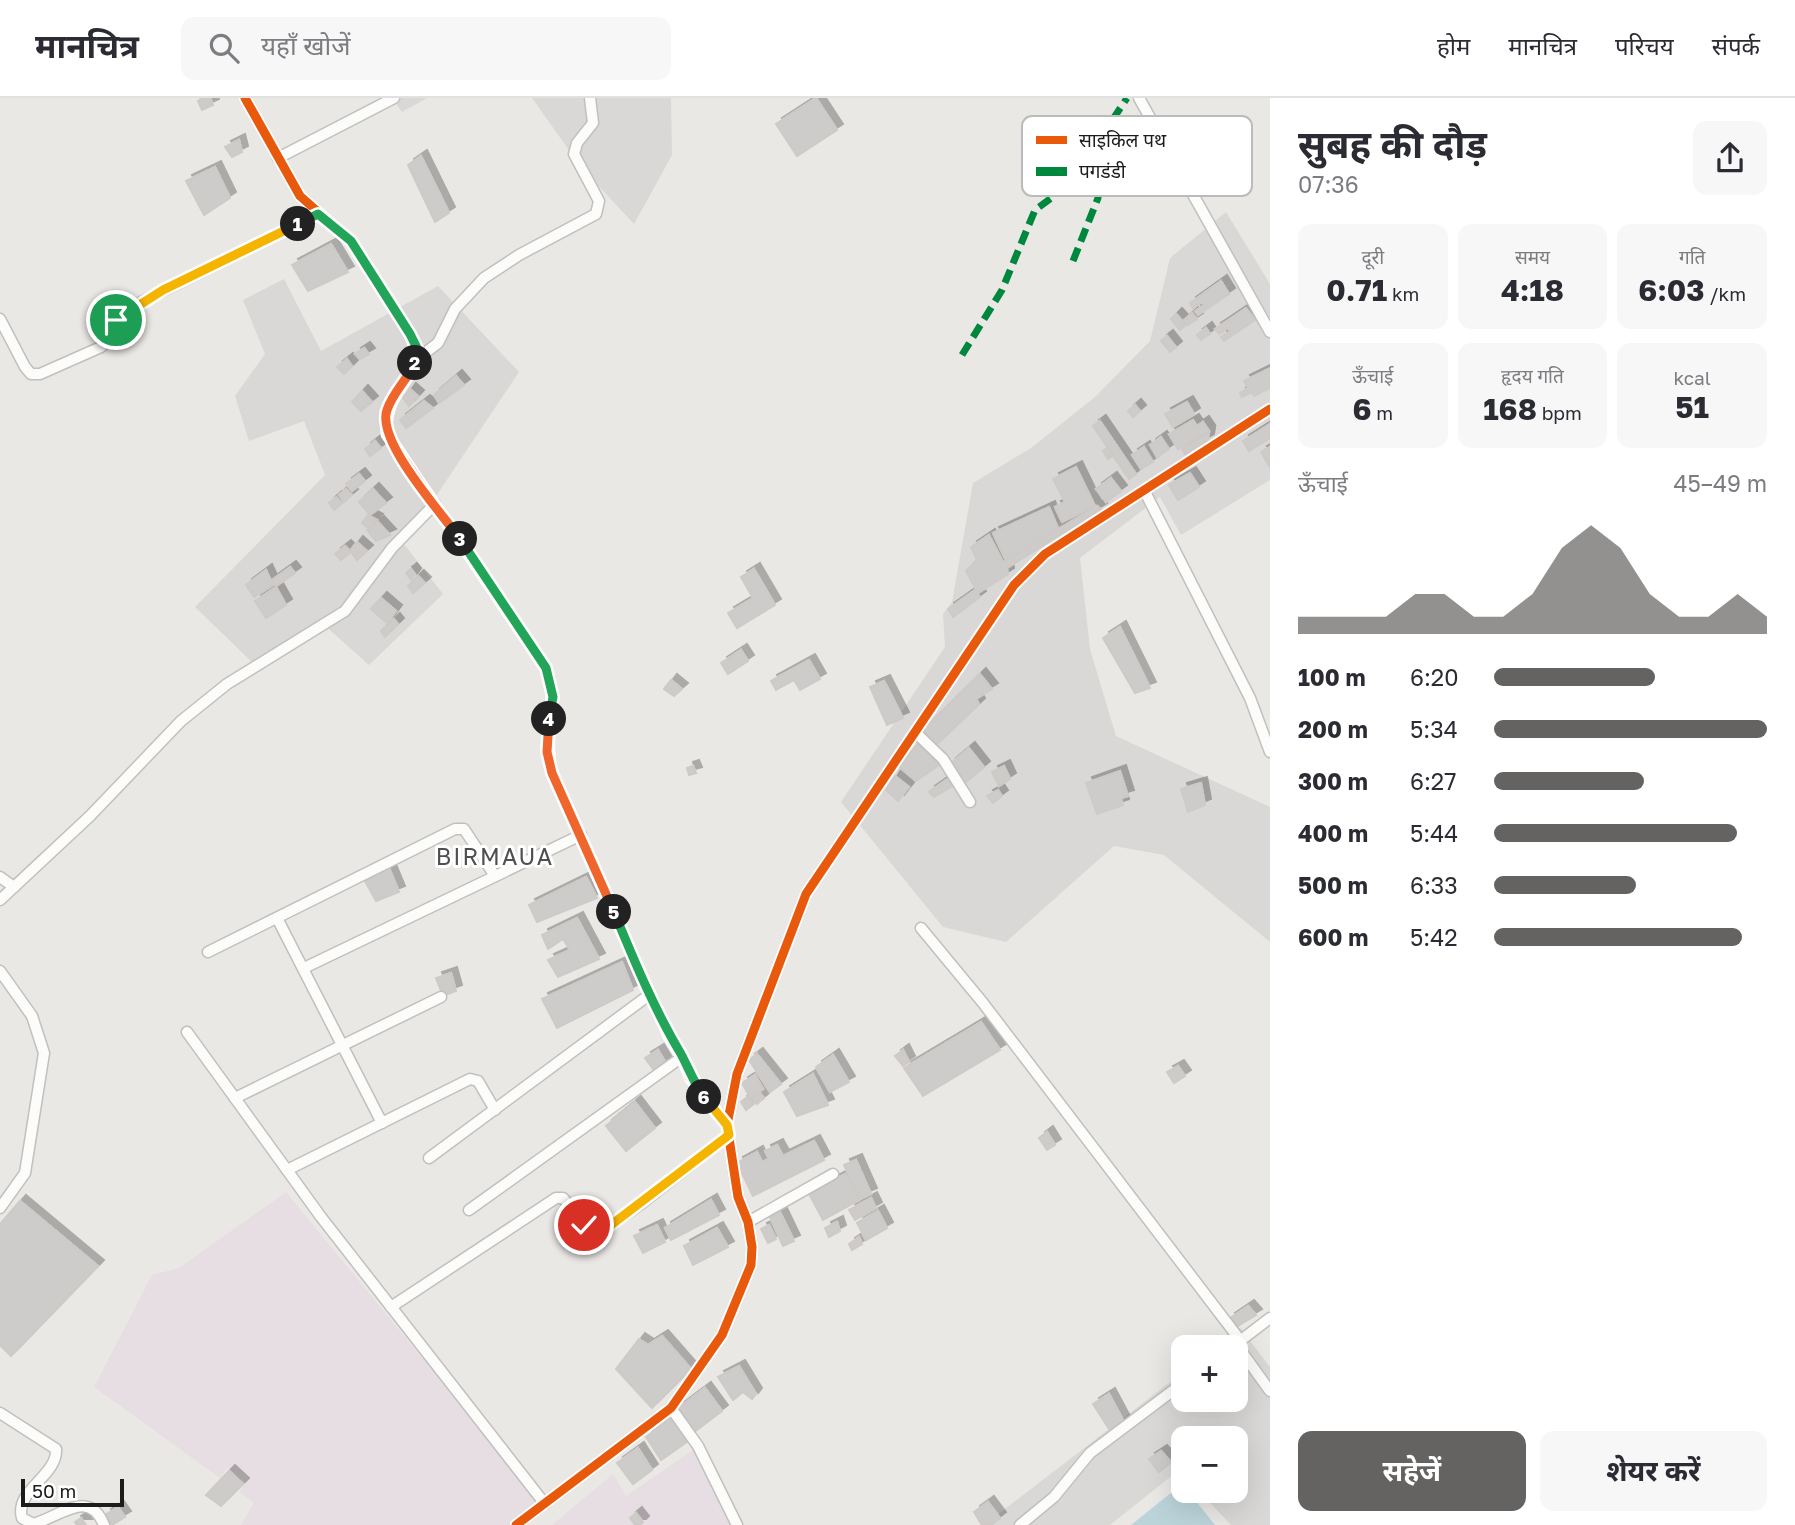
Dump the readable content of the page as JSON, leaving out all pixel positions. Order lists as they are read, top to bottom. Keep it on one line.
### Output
{"districts":["BIRMAUA"],"legend":["साइकिल पथ","पगडंडी"],"scale_bar":"50 m","page":{"header":"मानचित्र","search":"यहाँ खोजें","nav":["होम","मानचित्र","परिचय","संपर्क"],"heading":["सुबह की दौड़","07:36"],"pins":["1","2","3","4","5","6"],"stats":[["दूरी","0.71 km"],["समय","4:18"],["गति","6:03 /km"],["ऊँचाई","6 m"],["हृदय गति","168 bpm"],["kcal","51"]],"chart":["ऊँचाई","45–49 m"],"list":[{"name":"100 m","note":"6:20"},{"name":"200 m","note":"5:34"},{"name":"300 m","note":"6:27"},{"name":"400 m","note":"5:44"},{"name":"500 m","note":"6:33"},{"name":"600 m","note":"5:42"}],"map_buttons":["+","−"],"buttons":["सहेजें","शेयर करें"],"scale":"50 m"}}
